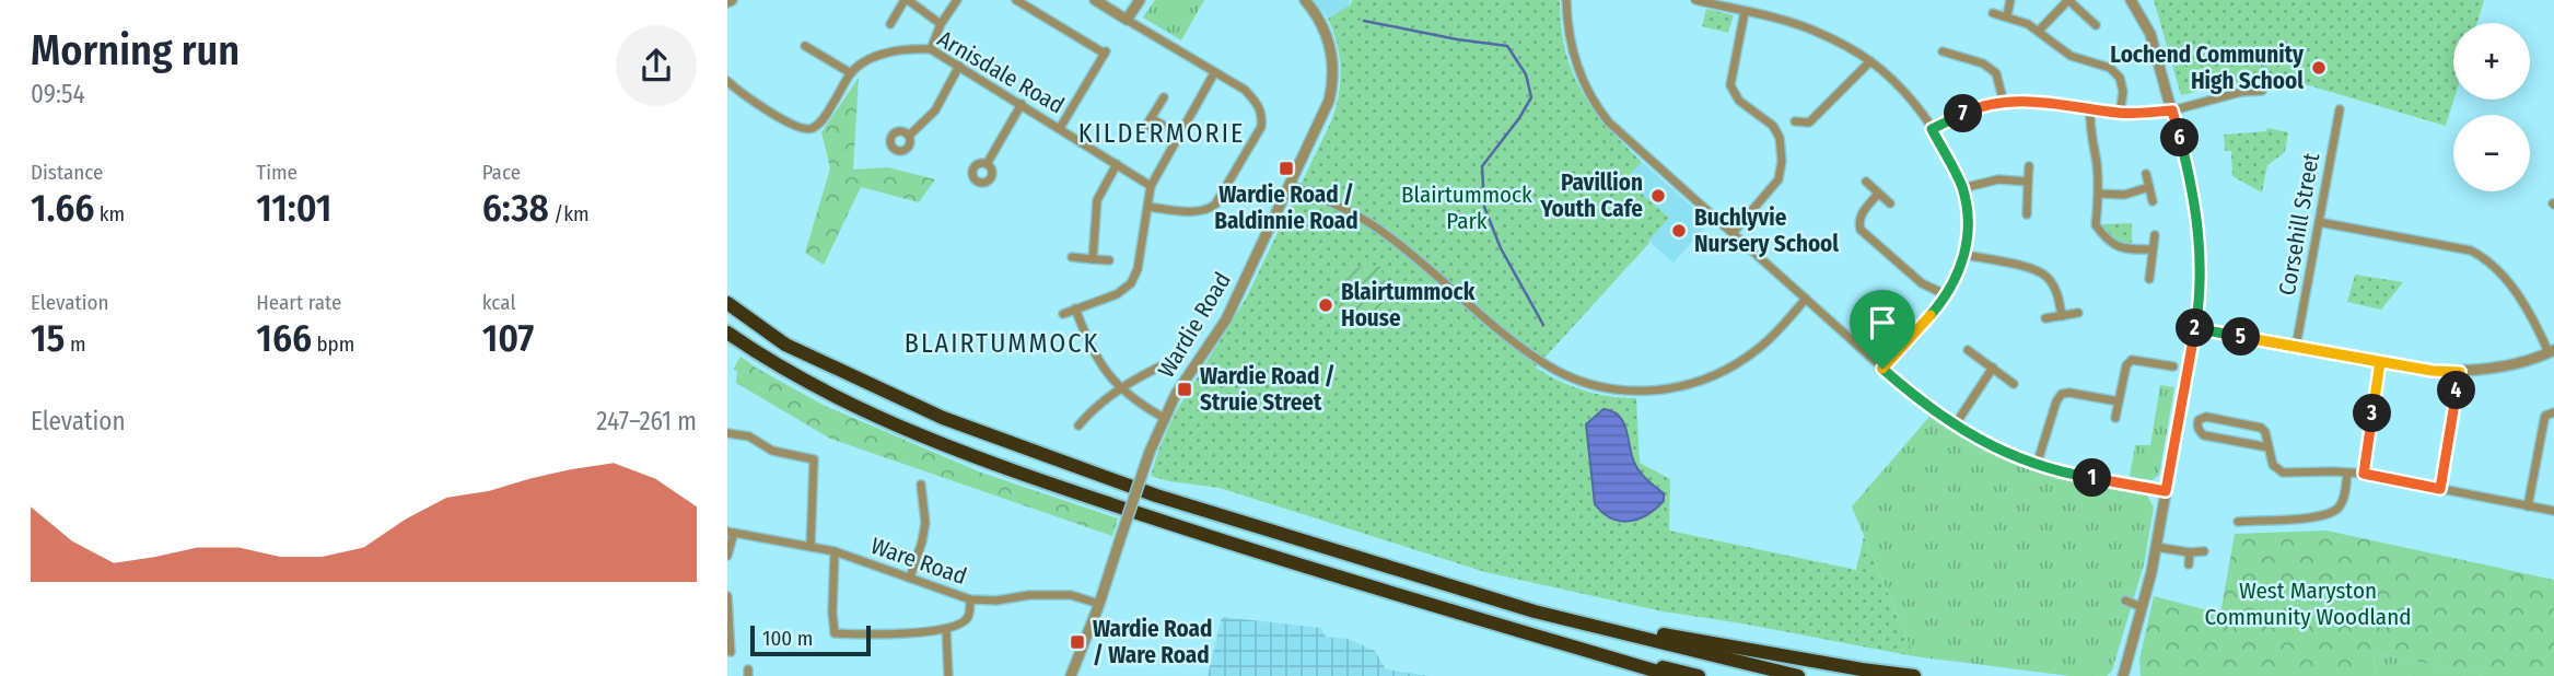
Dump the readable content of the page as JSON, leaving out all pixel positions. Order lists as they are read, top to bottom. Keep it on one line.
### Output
{"streets":{"street":["Arnisdale Road","Corsehill Street","Wardie Road","Ware Road"]},"crossings":[["Wardie Road","Ware Road"]],"districts":["KILDERMORIE","BLAIRTUMMOCK"],"parks":["Blairtummock Park","West Maryston Community Woodland"],"places":{"other":["Lochend Community High School","Pavillion Youth Cafe","Buchlyvie Nursery School","Blairtummock House"],"transit":["Wardie Road / Baldinnie Road","Wardie Road / Struie Street","Wardie Road / Ware Road"]},"scale_bar":"100 m","page":{"heading":["Morning run","09:54"],"map_buttons":["+","−"],"pins":["7","6","2","5","4","3","1"],"stats":[["Distance","1.66 km"],["Time","11:01"],["Pace","6:38 /km"],["Elevation","15 m"],["Heart rate","166 bpm"],["kcal","107"]],"chart":["Elevation","247–261 m"],"scale":"100 m"}}
